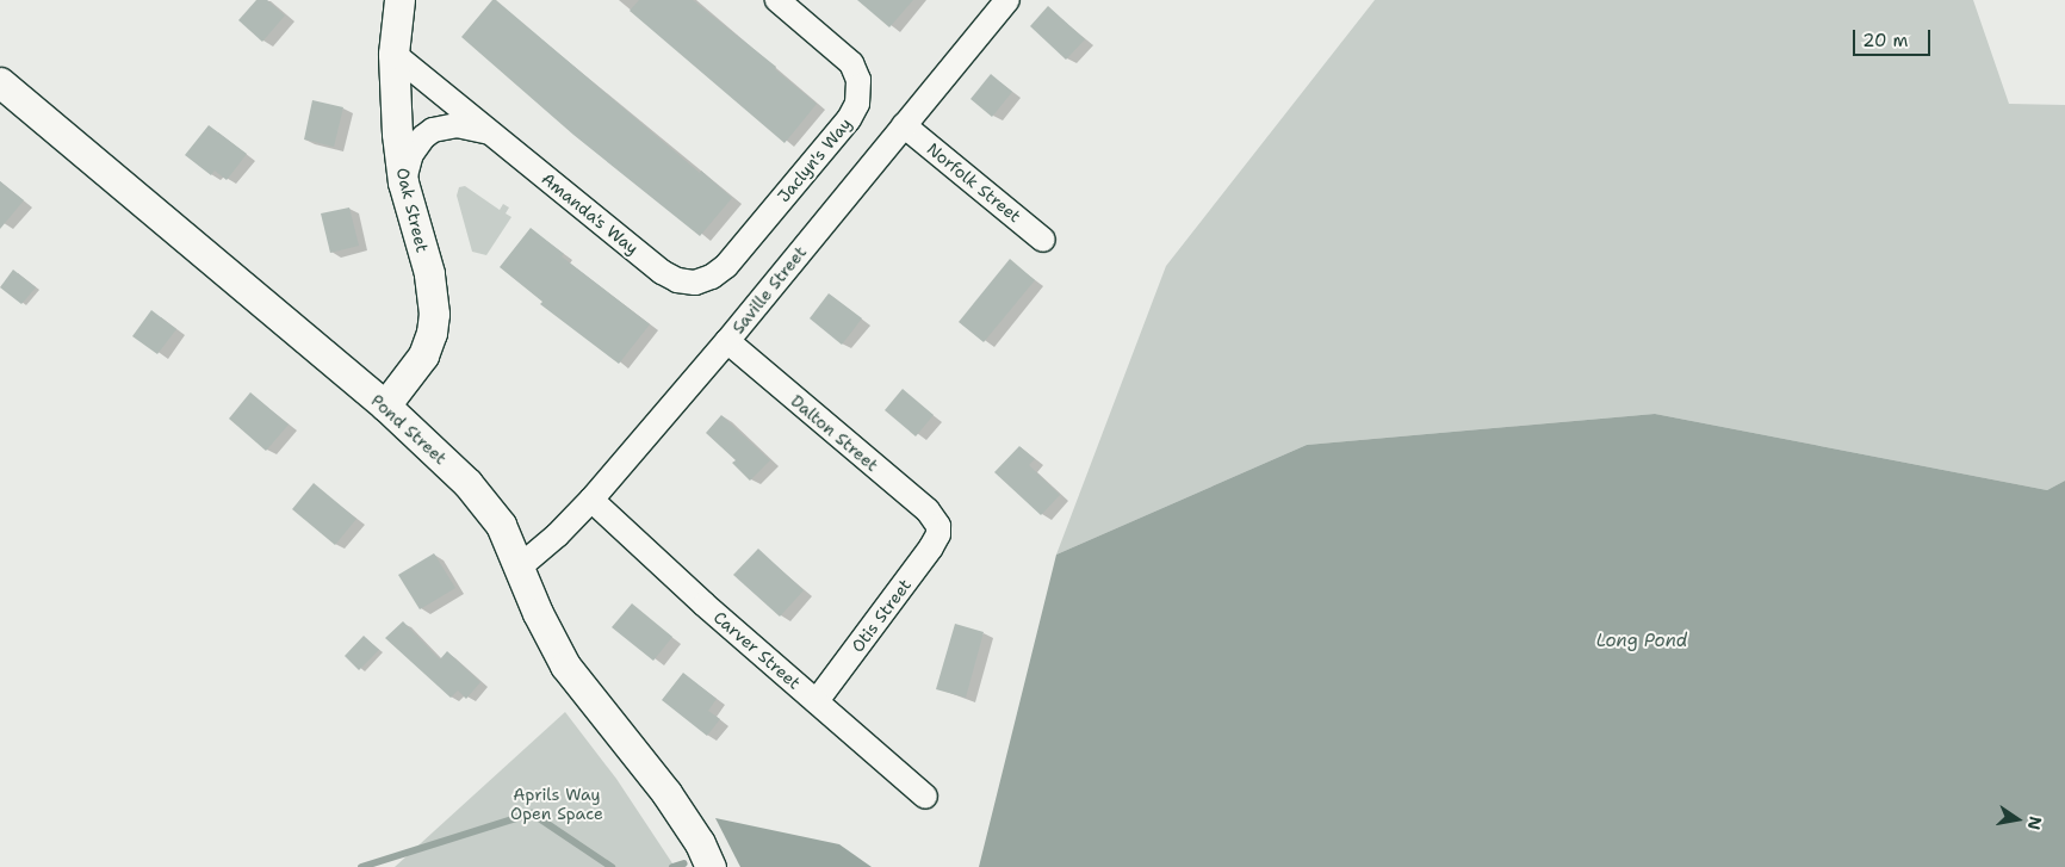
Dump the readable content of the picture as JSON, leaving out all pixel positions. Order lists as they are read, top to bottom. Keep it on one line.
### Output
{"streets":{"street":["Jaclyn's Way","Norfolk Street","Oak Street","Amanda's Way","Saville Street","Pond Street","Dalton Street","Otis Street","Carver Street"]},"crossings":[["Jaclyn's Way","Amanda's Way"],["Norfolk Street","Saville Street"],["Oak Street","Amanda's Way"],["Oak Street","Pond Street"],["Saville Street","Pond Street"],["Saville Street","Dalton Street"],["Saville Street","Carver Street"],["Dalton Street","Otis Street"],["Otis Street","Carver Street"]],"water":["Long Pond"],"parks":["Aprils Way Open Space"],"scale_bar":"20 m","north":"right"}
